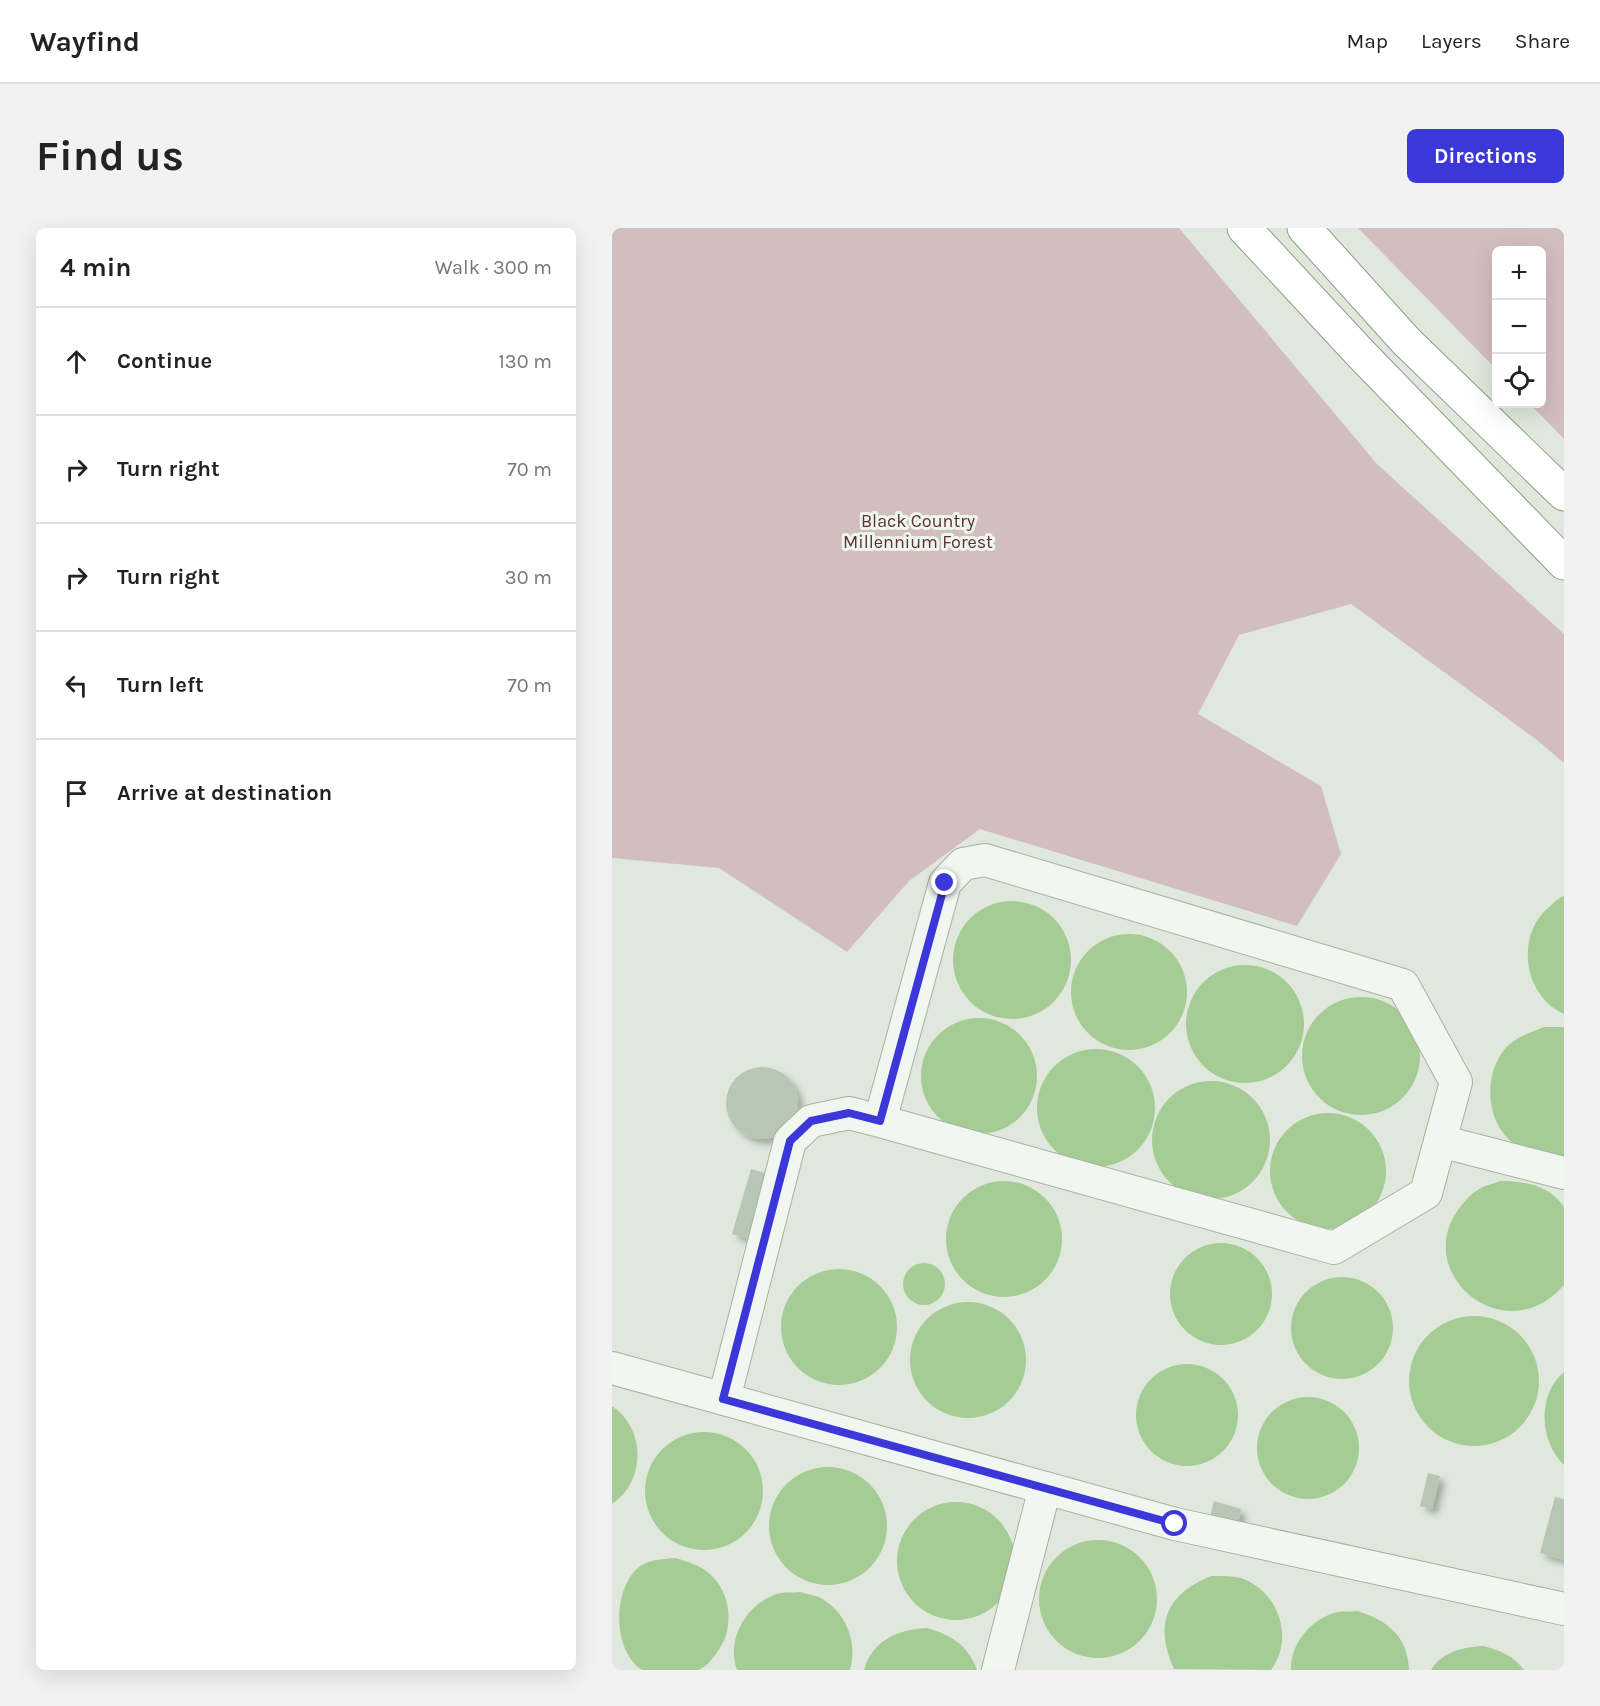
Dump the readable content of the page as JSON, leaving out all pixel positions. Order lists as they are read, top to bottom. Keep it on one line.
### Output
{"parks":["Black Country Millennium Forest"],"page":{"header":"Wayfind","nav":["Map","Layers","Share"],"buttons":"Directions","title":"Find us","heading":["4 min","Walk · 300 m"],"map_buttons":["+","−"],"list":[["Continue","130 m"],["Turn right","70 m"],["Turn right","30 m"],["Turn left","70 m"],"Arrive at destination"]}}
